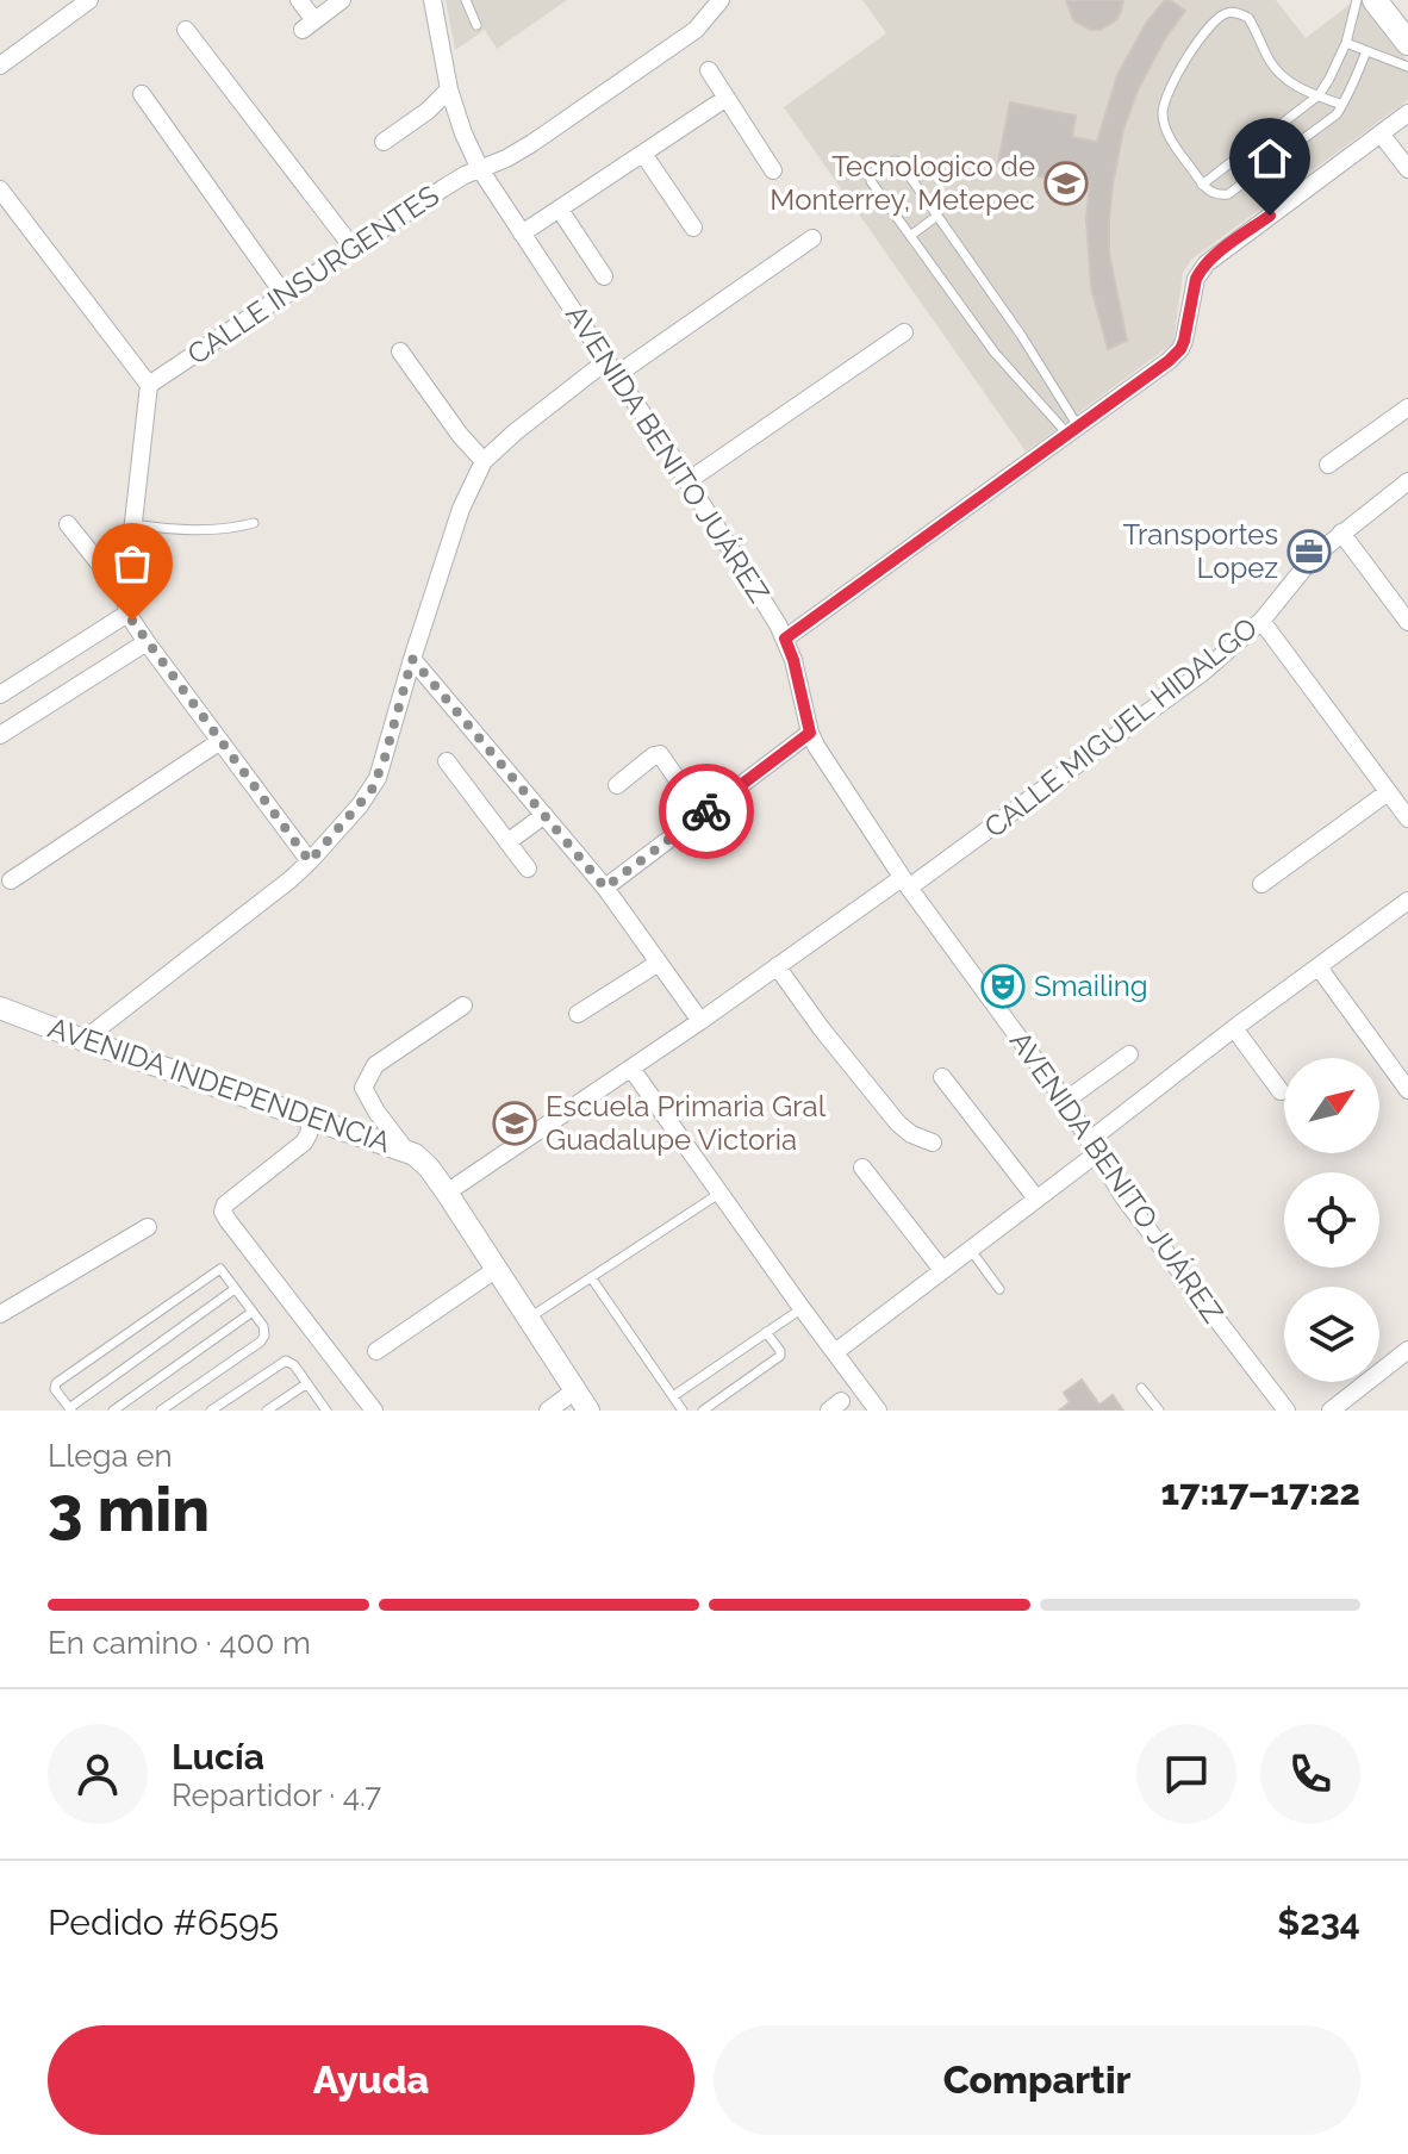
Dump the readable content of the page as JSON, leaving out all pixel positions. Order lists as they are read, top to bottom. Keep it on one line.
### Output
{"streets":{"street":["CALLE INSURGENTES","AVENIDA BENITO JUÁREZ","CALLE MIGUEL HIDALGO","AVENIDA INDEPENDENCIA"]},"crossings":[["CALLE INSURGENTES","AVENIDA BENITO JUÁREZ"],["AVENIDA BENITO JUÁREZ","CALLE MIGUEL HIDALGO"],["CALLE MIGUEL HIDALGO","AVENIDA INDEPENDENCIA"]],"places":{"school or university":["Tecnologico de Monterrey, Metepec","Escuela Primaria Gral Guadalupe Victoria"],"office":["Transportes Lopez"],"theatre":["Smailing"]},"north":"top right","page":{"heading":["3 min","Llega en","17:17–17:22"],"panel":["Lucía","Repartidor · 4.7","Pedido #6595","$234"],"bar":"En camino · 400 m","buttons":["Ayuda","Compartir"]}}
